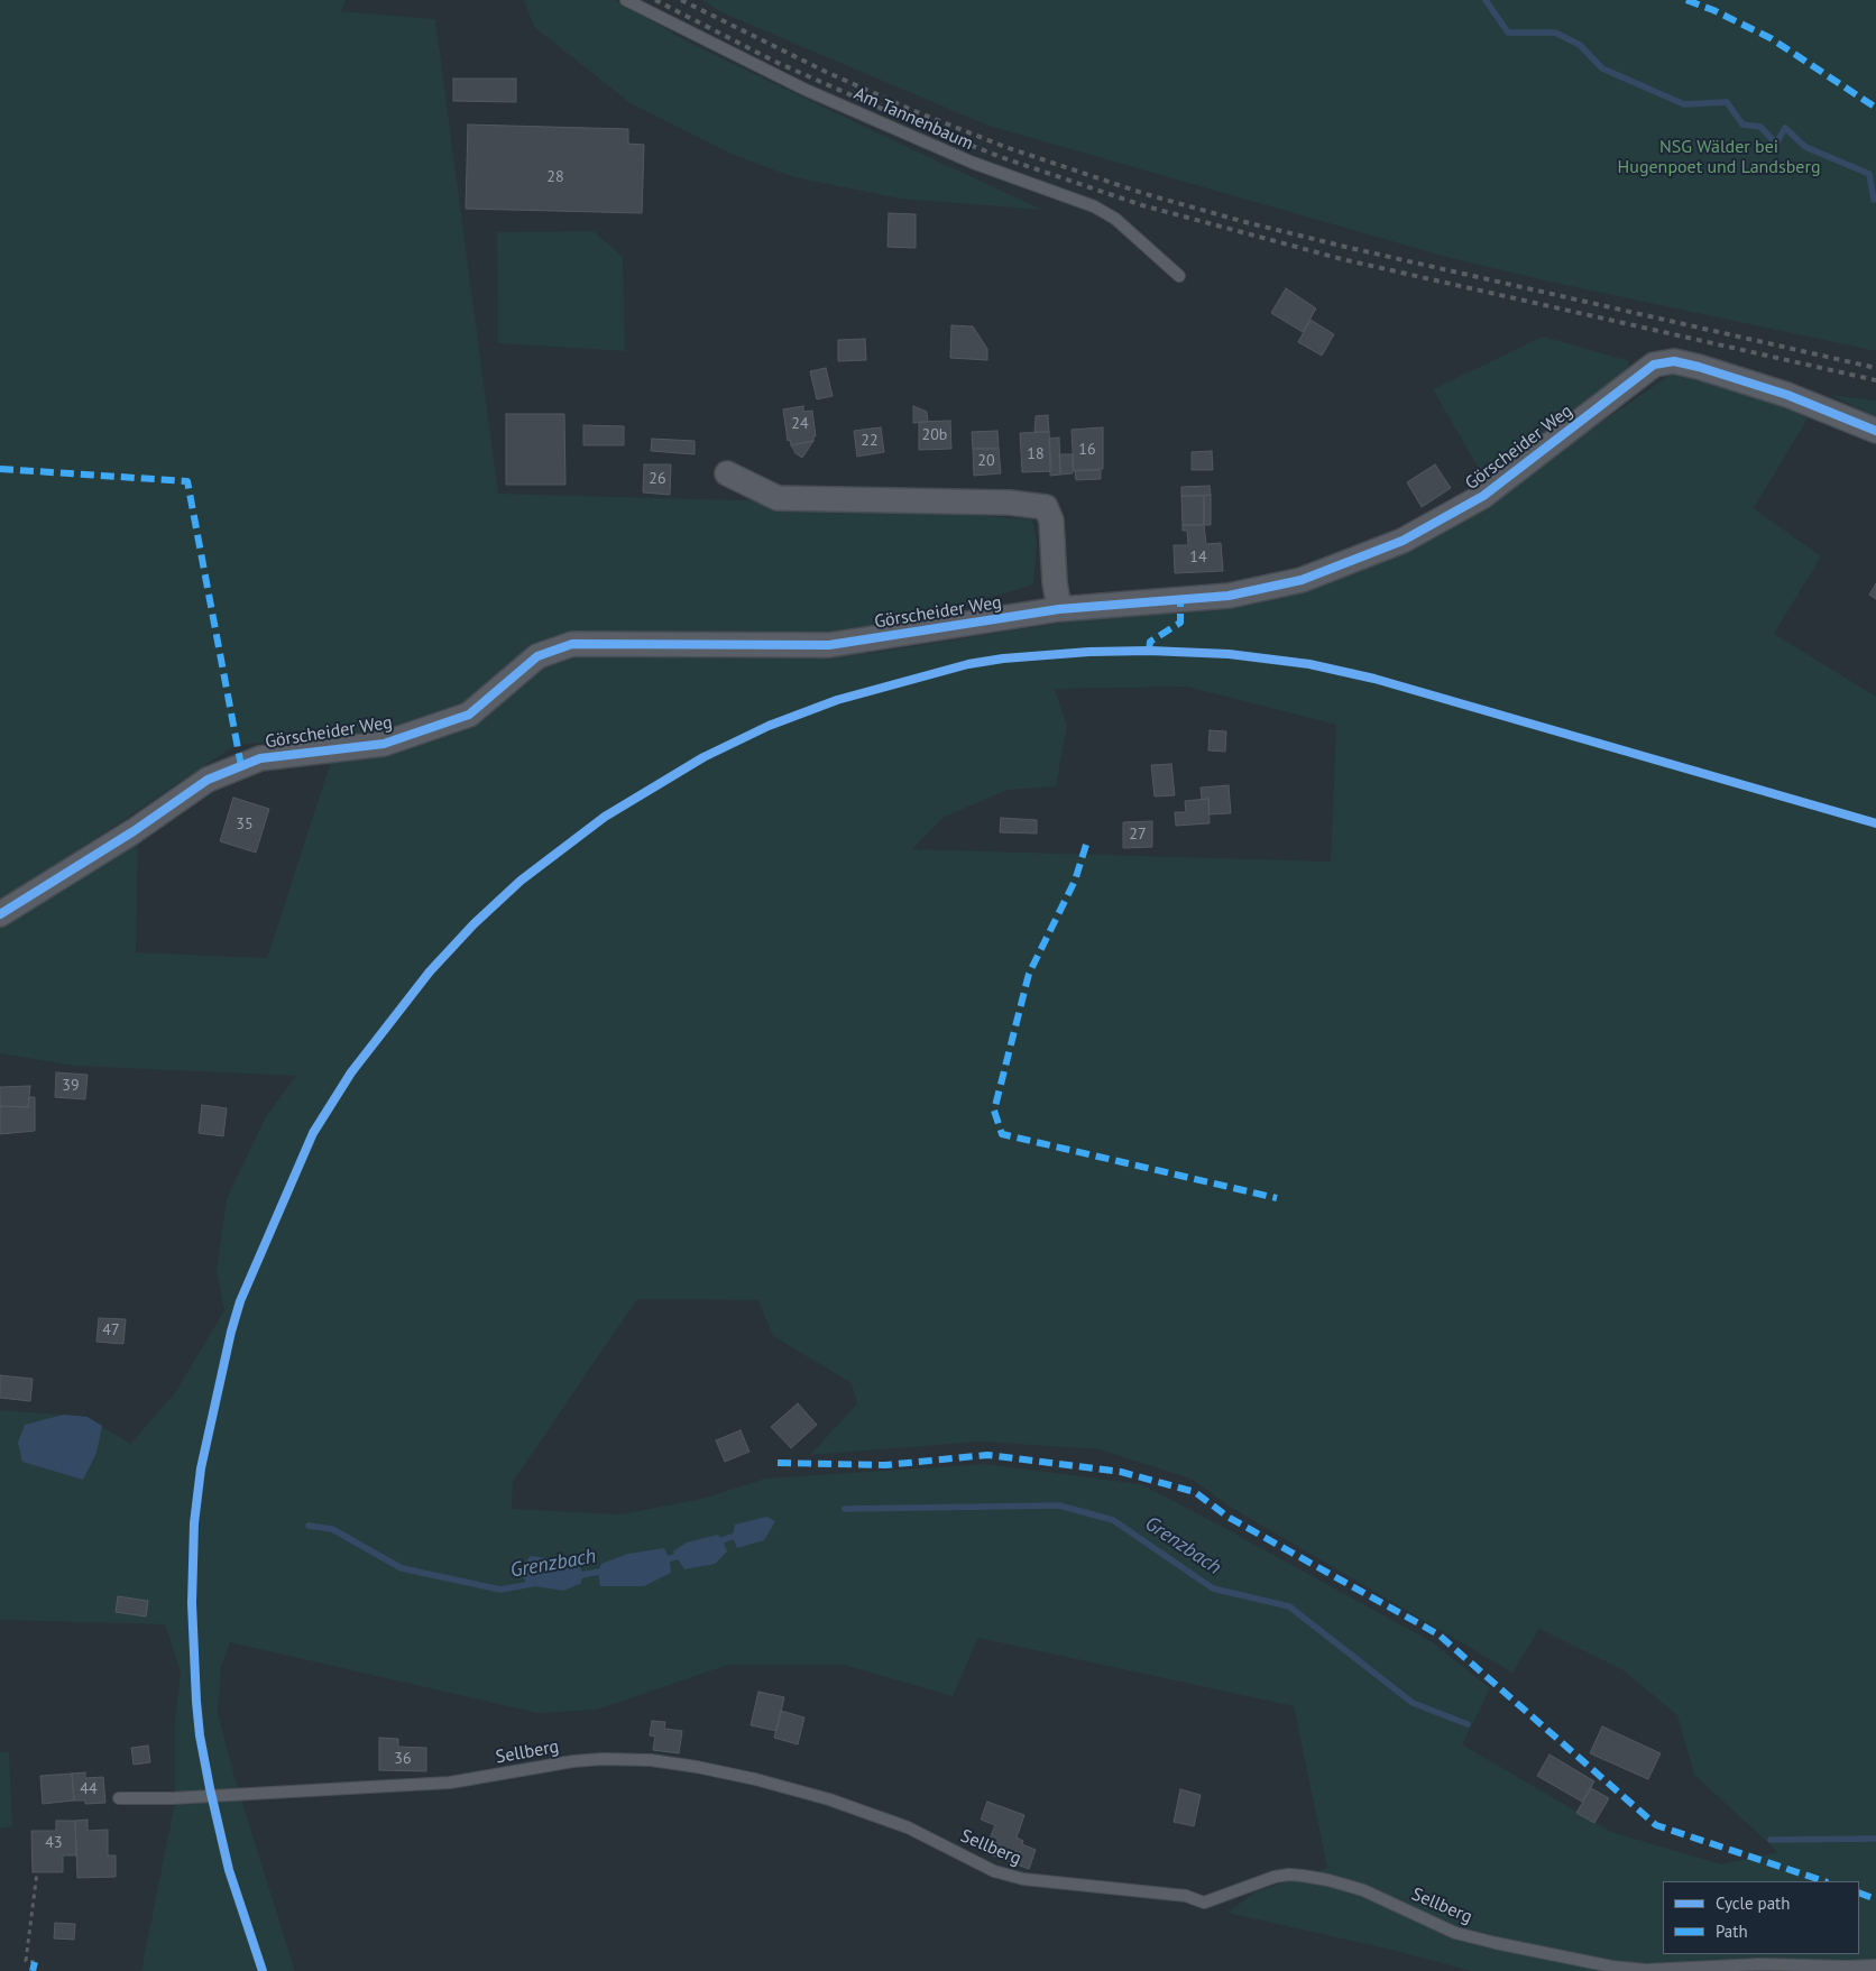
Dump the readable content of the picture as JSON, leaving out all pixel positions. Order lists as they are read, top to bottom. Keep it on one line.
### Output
{"streets":{"street":["Görscheider Weg"],"lane":["Am Tannenbaum","Sellberg"]},"water":["Grenzbach"],"parks":["NSG Wälder bei Hugenpoet und Landsberg"],"house_numbers":["28","24","20b","22","16","18","20","26","14","35","27","39","47","36","44","43"],"legend":["Cycle path","Path"]}
